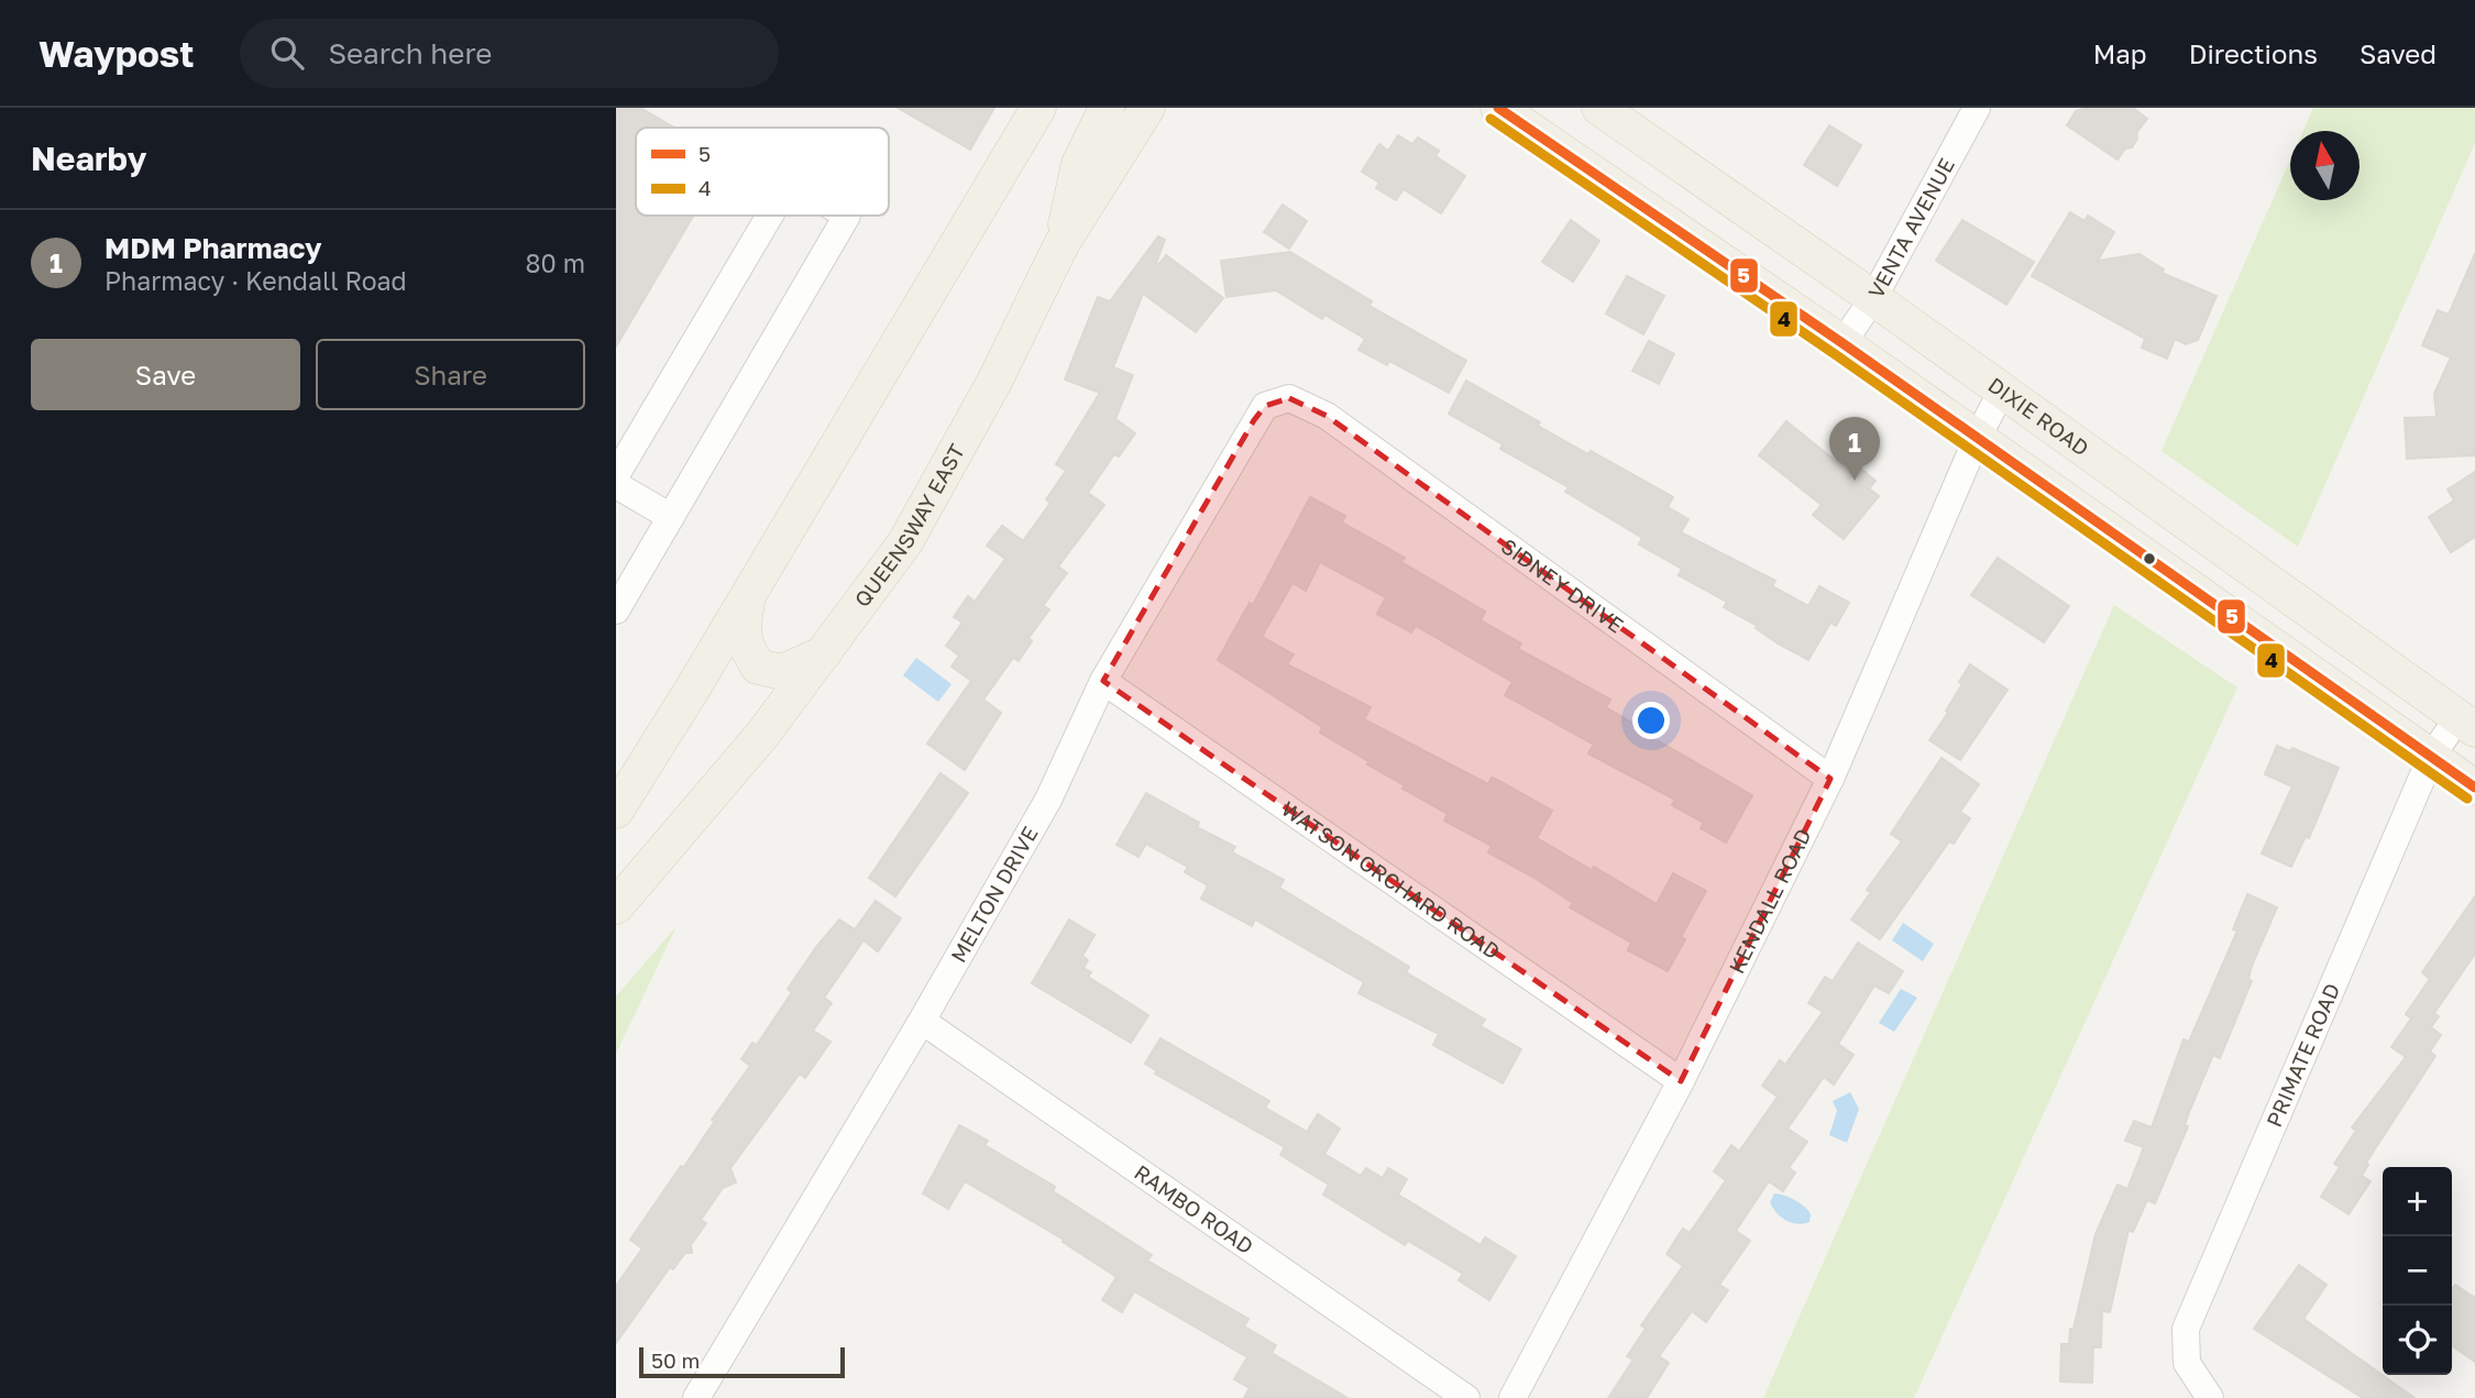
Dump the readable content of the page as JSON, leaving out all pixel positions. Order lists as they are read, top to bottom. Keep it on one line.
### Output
{"streets":{"main road":["DIXIE ROAD","QUEENSWAY EAST"],"street":["VENTA AVENUE","SIDNEY DRIVE","WATSON ORCHARD ROAD","MELTON DRIVE","KENDALL ROAD","PRIMATE ROAD","RAMBO ROAD"]},"crossings":[["VENTA AVENUE","DIXIE ROAD"],["DIXIE ROAD","KENDALL ROAD"],["DIXIE ROAD","PRIMATE ROAD"],["SIDNEY DRIVE","MELTON DRIVE"],["SIDNEY DRIVE","KENDALL ROAD"],["WATSON ORCHARD ROAD","MELTON DRIVE"],["WATSON ORCHARD ROAD","KENDALL ROAD"],["MELTON DRIVE","RAMBO ROAD"]],"lines":["transit line 5","transit line 4"],"legend":["5","4"],"scale_bar":"50 m","north":"top","page":{"header":"Waypost","search":"Search here","nav":["Map","Directions","Saved"],"heading":"Nearby","list":[{"mark":"1","name":"MDM Pharmacy","note":"Pharmacy · Kendall Road","value":"80 m"}],"buttons":["Save","Share"],"pins":"1","map_buttons":["+","−"],"scale":"50 m"}}
